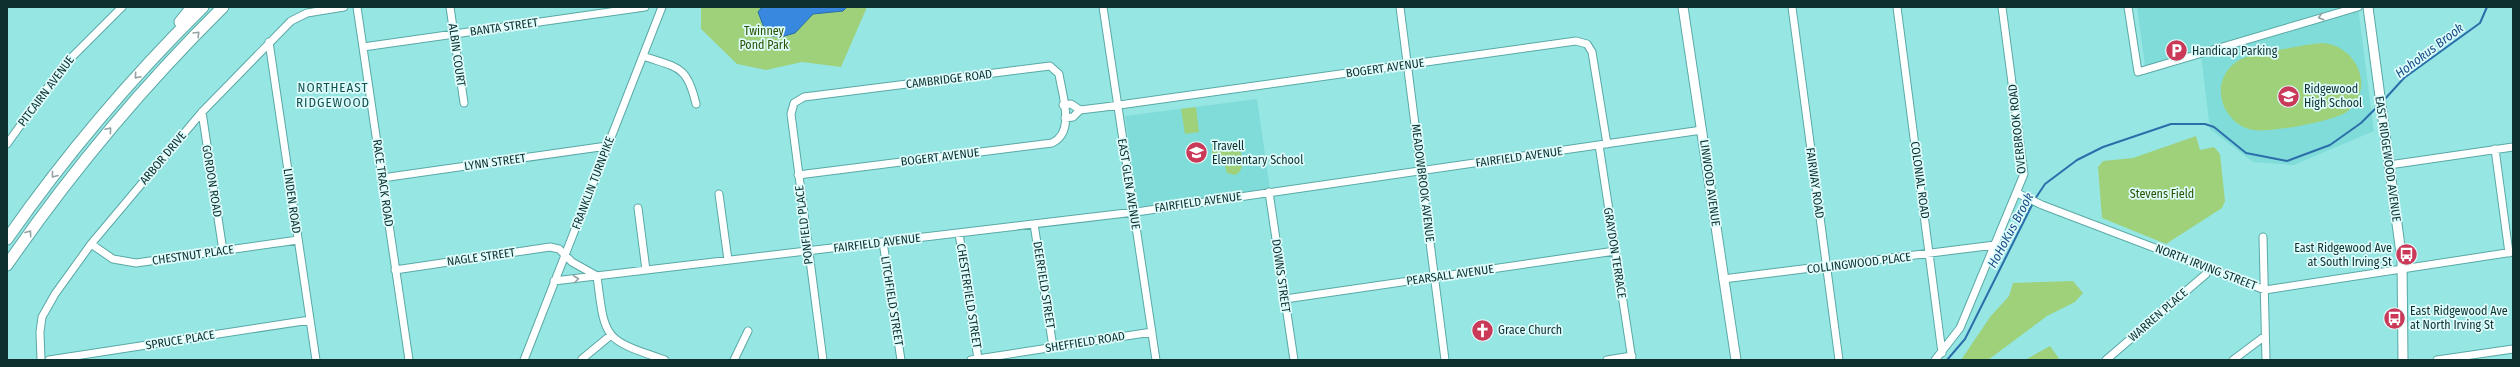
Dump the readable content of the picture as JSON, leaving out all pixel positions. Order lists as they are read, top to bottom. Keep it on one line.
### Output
{"streets":{"main road":["EAST RIDGEWOOD AVENUE","LINWOOD AVENUE"],"street":["BANTA STREET","ALBIN COURT","BOGERT AVENUE","CAMBRIDGE ROAD","PITCAIRN AVENUE","OVERBROOK ROAD","FAIRFIELD AVENUE","ARBOR DRIVE","LYNN STREET","COLONIAL ROAD","GORDON ROAD","RACE TRACK ROAD","FRANKLIN TURNPIKE","MEADOWBROOK AVENUE","FAIRWAY ROAD","EAST GLEN AVENUE","LINDEN ROAD","PONFIELD PLACE","GRAYDON TERRACE","CHESTNUT PLACE","NAGLE STREET","COLLINGWOOD PLACE","NORTH IRVING STREET","PEARSALL AVENUE","DOWNS STREET","DEERFIELD STREET","CHESTERFIELD STREET","LITCHFIELD STREET","WARREN PLACE","SPRUCE PLACE","SHEFFIELD ROAD"]},"crossings":[["BANTA STREET","ALBIN COURT"],["BANTA STREET","RACE TRACK ROAD"],["BOGERT AVENUE","CAMBRIDGE ROAD"],["BOGERT AVENUE","FAIRFIELD AVENUE"],["BOGERT AVENUE","MEADOWBROOK AVENUE"],["BOGERT AVENUE","EAST GLEN AVENUE"],["BOGERT AVENUE","PONFIELD PLACE"],["CAMBRIDGE ROAD","PONFIELD PLACE"],["OVERBROOK ROAD","COLONIAL ROAD"],["OVERBROOK ROAD","COLLINGWOOD PLACE"],["OVERBROOK ROAD","NORTH IRVING STREET"],["FAIRFIELD AVENUE","FRANKLIN TURNPIKE"],["FAIRFIELD AVENUE","MEADOWBROOK AVENUE"],["FAIRFIELD AVENUE","LINWOOD AVENUE"],["FAIRFIELD AVENUE","EAST GLEN AVENUE"],["FAIRFIELD AVENUE","PONFIELD PLACE"],["FAIRFIELD AVENUE","GRAYDON TERRACE"],["FAIRFIELD AVENUE","DOWNS STREET"],["FAIRFIELD AVENUE","DEERFIELD STREET"],["FAIRFIELD AVENUE","CHESTERFIELD STREET"],["FAIRFIELD AVENUE","LITCHFIELD STREET"],["ARBOR DRIVE","GORDON ROAD"],["ARBOR DRIVE","LINDEN ROAD"],["ARBOR DRIVE","CHESTNUT PLACE"],["EAST RIDGEWOOD AVENUE","NORTH IRVING STREET"],["LYNN STREET","RACE TRACK ROAD"],["LYNN STREET","FRANKLIN TURNPIKE"],["COLONIAL ROAD","COLLINGWOOD PLACE"],["GORDON ROAD","CHESTNUT PLACE"],["RACE TRACK ROAD","NAGLE STREET"],["FRANKLIN TURNPIKE","NAGLE STREET"],["MEADOWBROOK AVENUE","PEARSALL AVENUE"],["LINWOOD AVENUE","COLLINGWOOD PLACE"],["FAIRWAY ROAD","COLLINGWOOD PLACE"],["EAST GLEN AVENUE","SHEFFIELD ROAD"],["LINDEN ROAD","CHESTNUT PLACE"],["LINDEN ROAD","SPRUCE PLACE"],["GRAYDON TERRACE","PEARSALL AVENUE"],["NORTH IRVING STREET","WARREN PLACE"],["PEARSALL AVENUE","DOWNS STREET"],["DEERFIELD STREET","SHEFFIELD ROAD"],["CHESTERFIELD STREET","SHEFFIELD ROAD"]],"districts":["NORTHEAST RIDGEWOOD"],"water":["Hohokus Brook","HoHoKus Brook"],"parks":["Twinney Pond Park","Stevens Field"],"places":{"parking":["Handicap Parking"],"school or university":["Ridgewood High School","Travell Elementary School"],"bus stop":["East Ridgewood Ave at South Irving St","East Ridgewood Ave at North Irving St"],"church":["Grace Church"]}}
